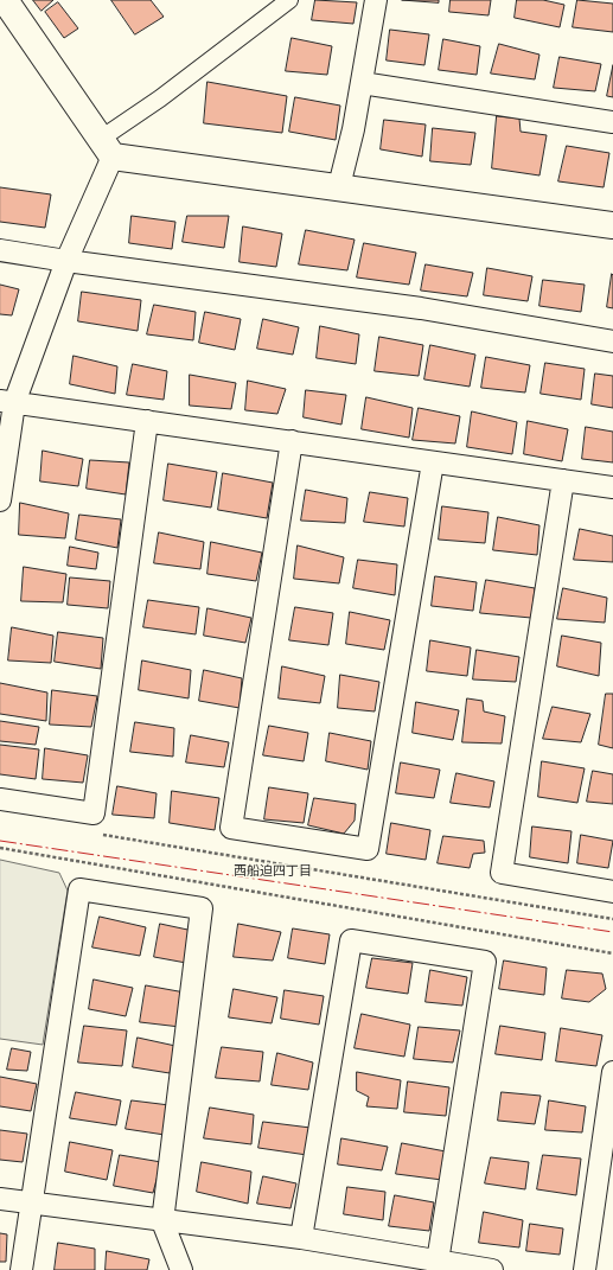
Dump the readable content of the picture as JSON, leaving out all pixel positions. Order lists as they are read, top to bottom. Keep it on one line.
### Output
{"districts":["西船迫四丁目"]}
